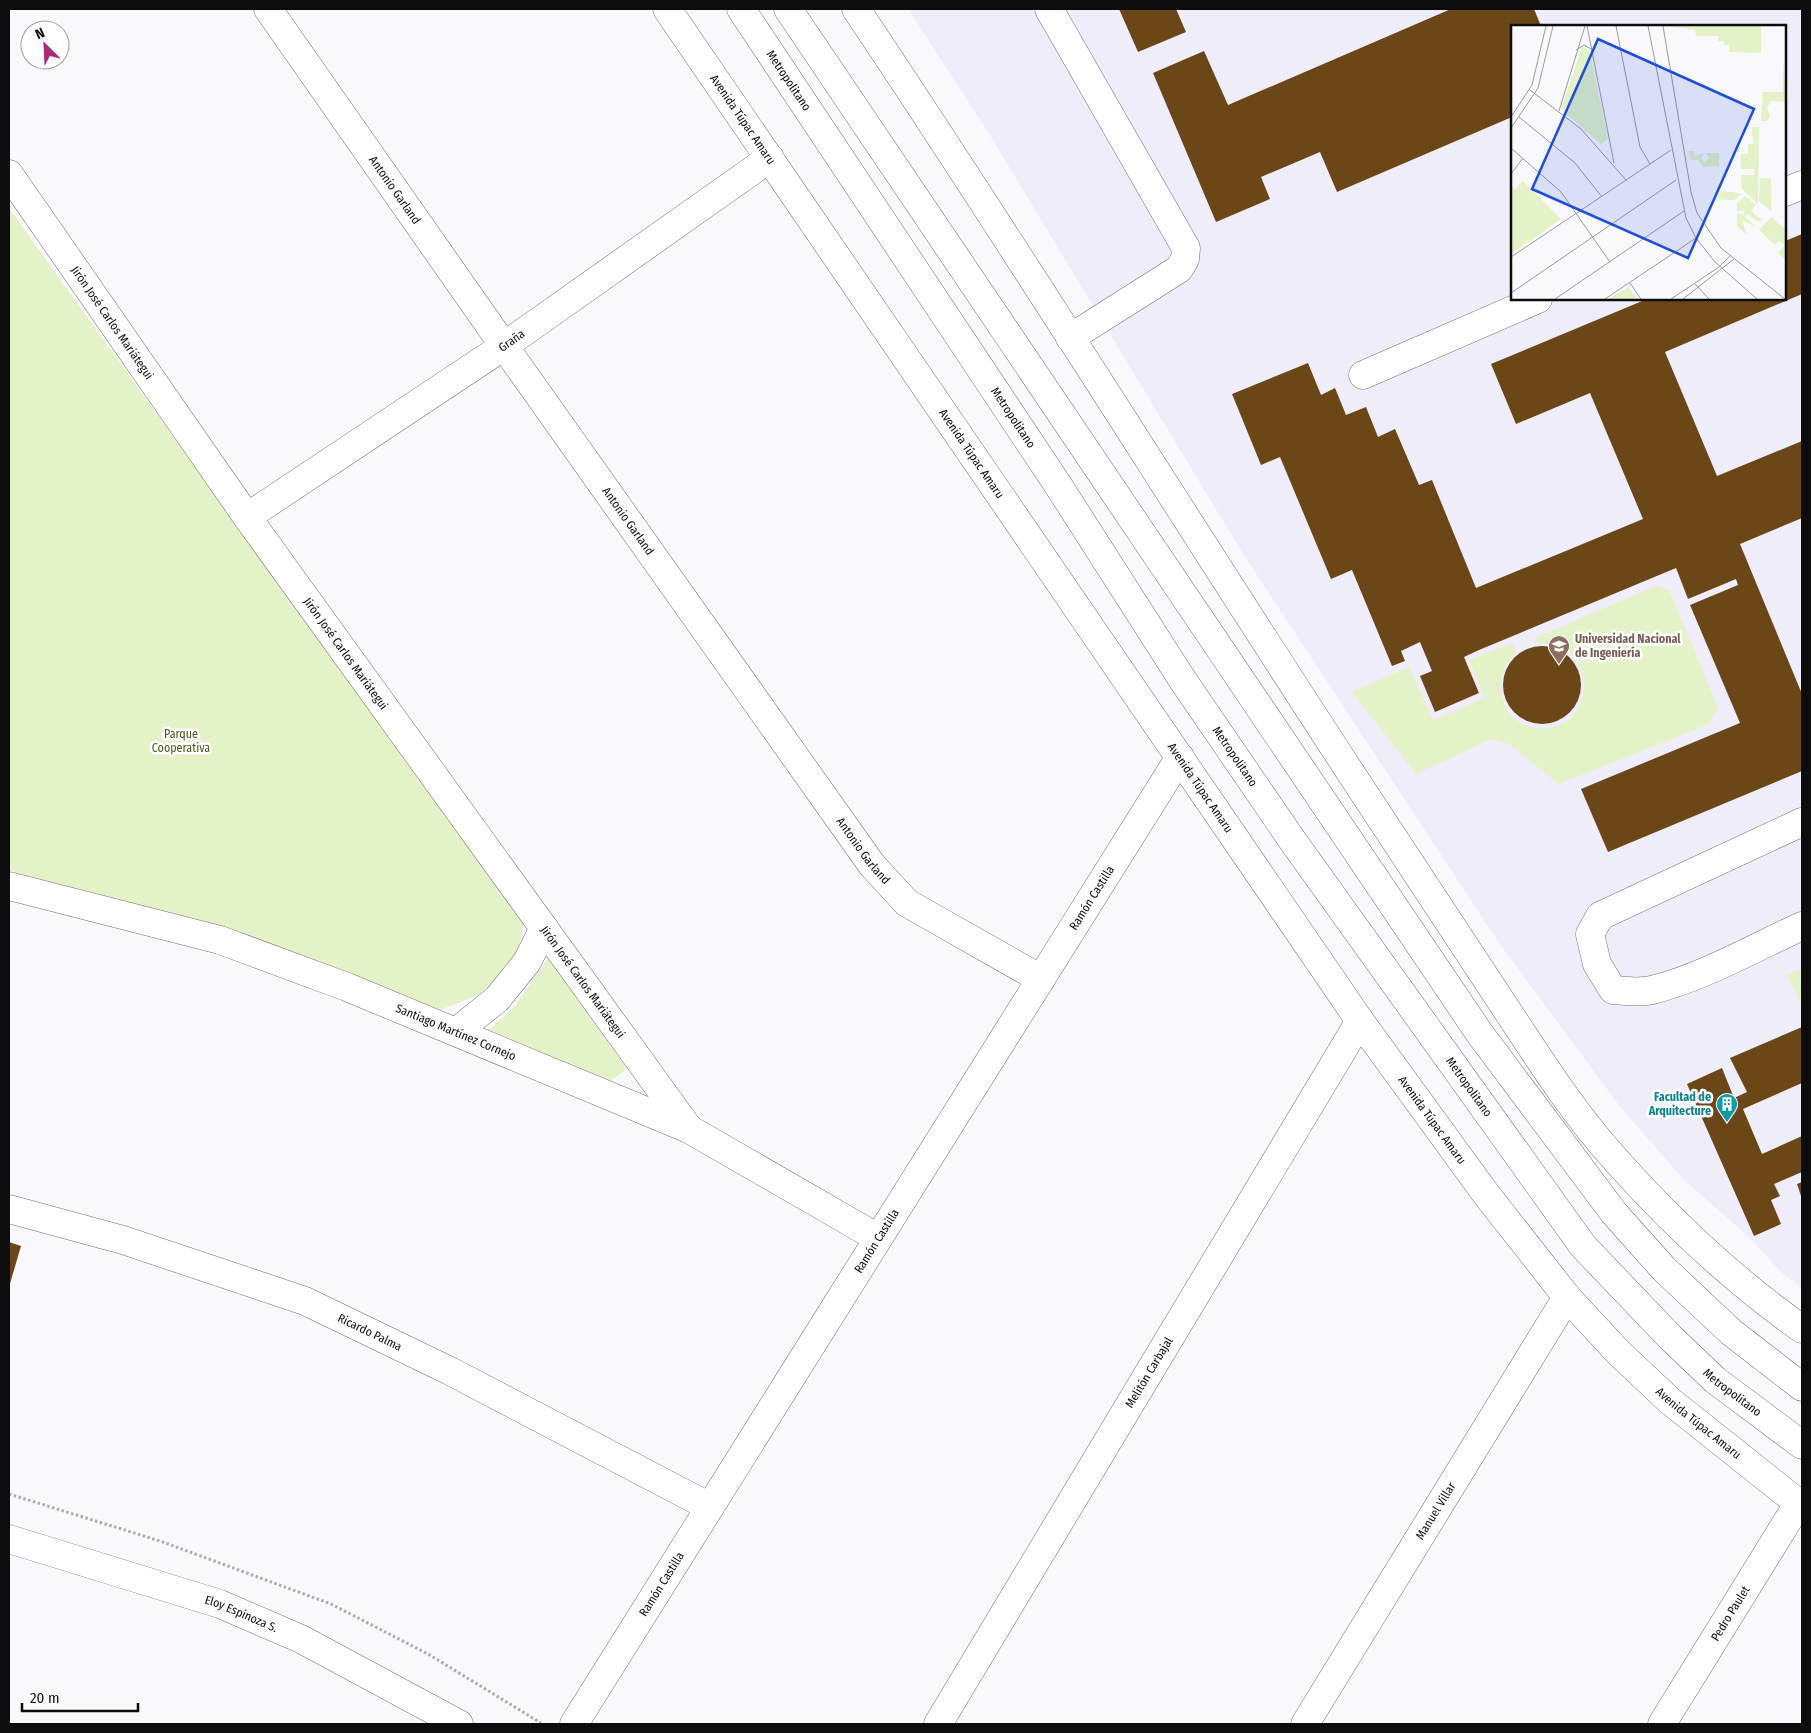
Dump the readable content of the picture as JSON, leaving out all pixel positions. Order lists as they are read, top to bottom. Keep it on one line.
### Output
{"streets":{"street":["Metropolitano","Avenida Túpac Amaru","Antonio Garland","Jirón José Carlos Mariátegui","Graña","Ramón Castilla","Santiago Martínez Cornejo","Ricardo Palma","Melitón Carbajal","Manuel Villar","Eloy Espinoza S.","Pedro Paulet"]},"crossings":[["Avenida Túpac Amaru","Graña"],["Avenida Túpac Amaru","Ramón Castilla"],["Avenida Túpac Amaru","Melitón Carbajal"],["Avenida Túpac Amaru","Manuel Villar"],["Avenida Túpac Amaru","Pedro Paulet"],["Antonio Garland","Graña"],["Antonio Garland","Ramón Castilla"],["Jirón José Carlos Mariátegui","Graña"],["Jirón José Carlos Mariátegui","Santiago Martínez Cornejo"],["Ramón Castilla","Santiago Martínez Cornejo"],["Ramón Castilla","Ricardo Palma"]],"parks":["Parque Cooperativa"],"places":{"school or university":["Universidad Nacional de Ingeniería"],"building":["Facultad de Arquitecture"]},"scale_bar":"20 m","north":"top left"}
